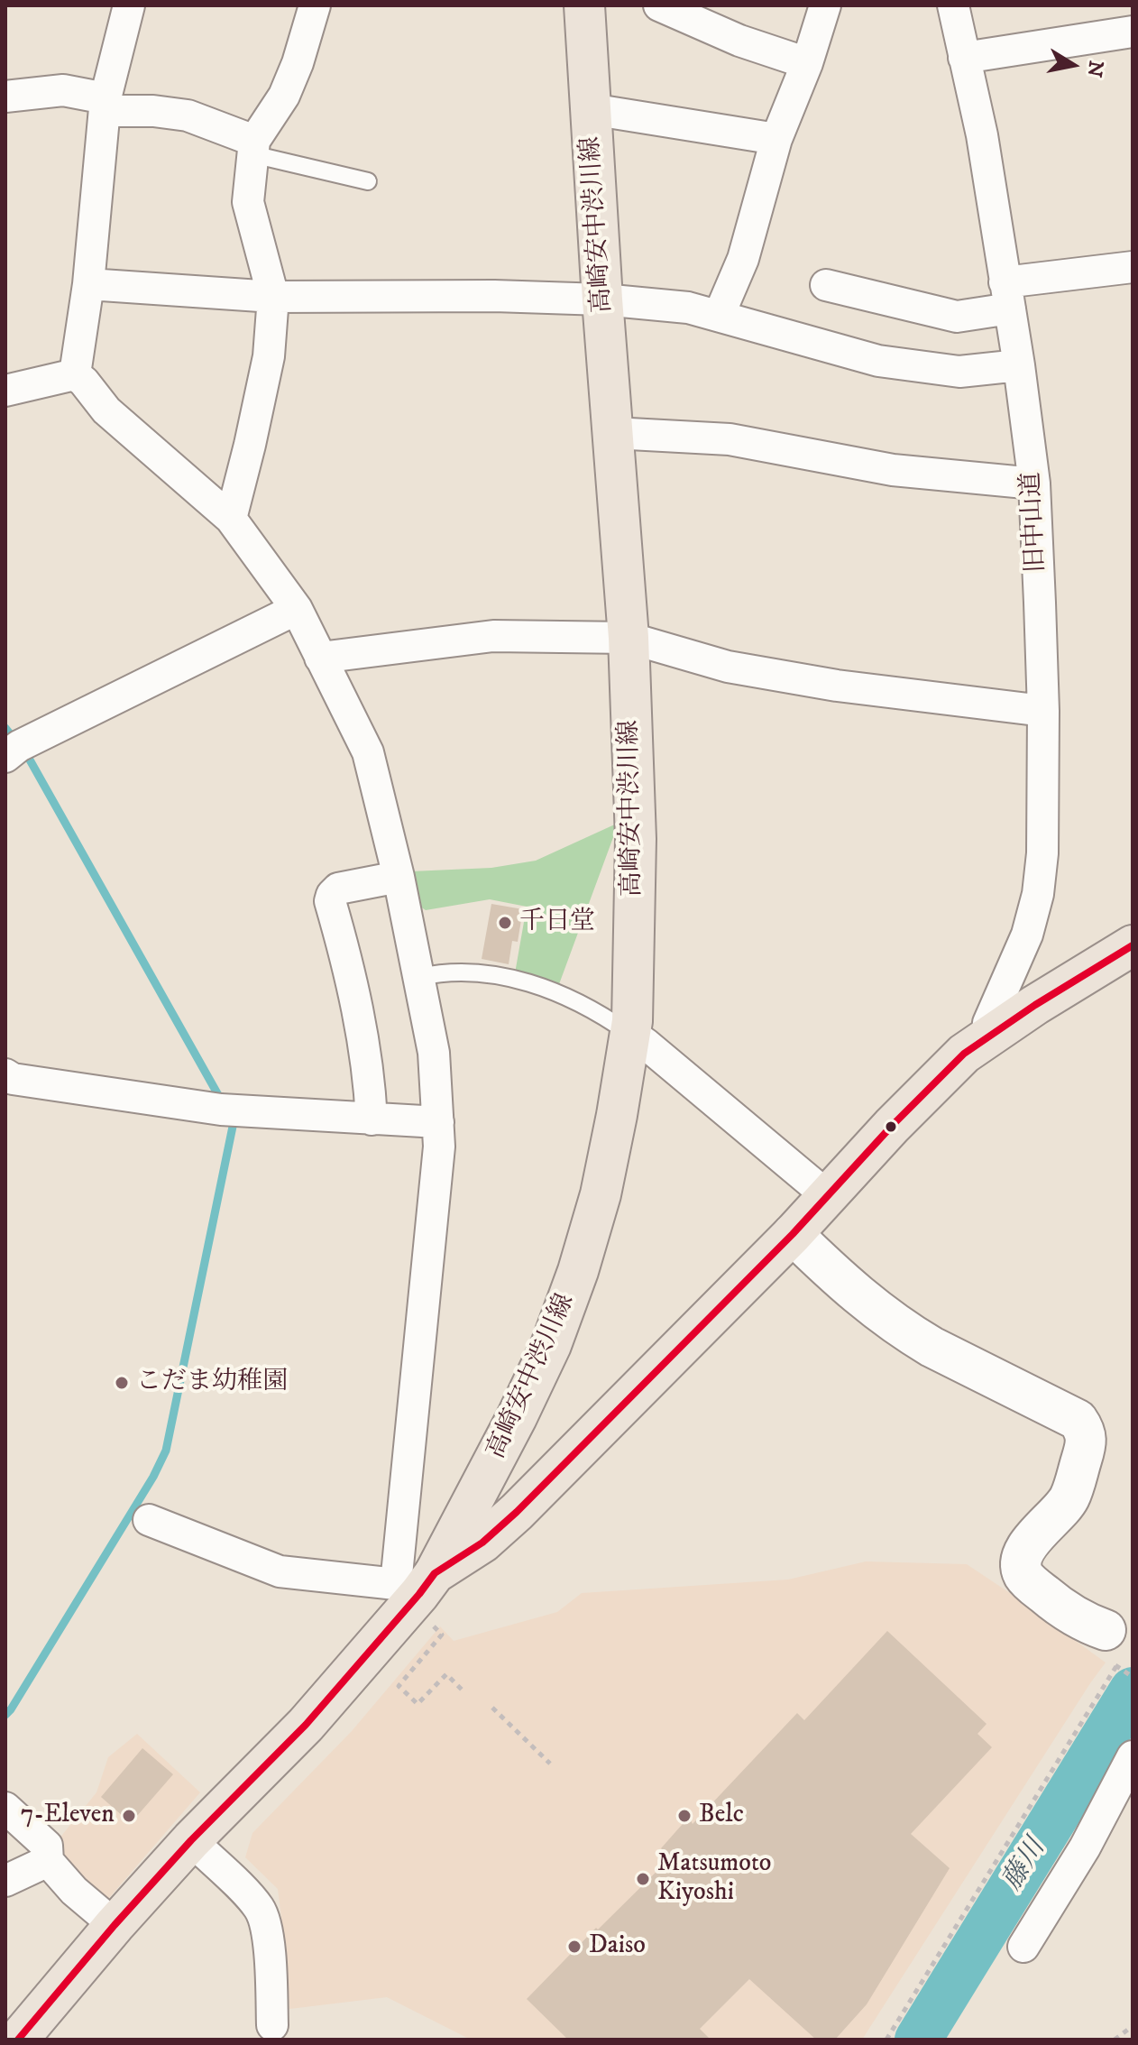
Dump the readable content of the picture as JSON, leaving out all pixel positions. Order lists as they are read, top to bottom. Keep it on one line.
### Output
{"streets":{"main road":["高崎安中渋川線"],"street":["旧中山道"]},"water":["藤川"],"places":["千日堂","こだま幼稚園","7-Eleven","Belc","Matsumoto Kiyoshi","Daiso"],"north":"right"}
